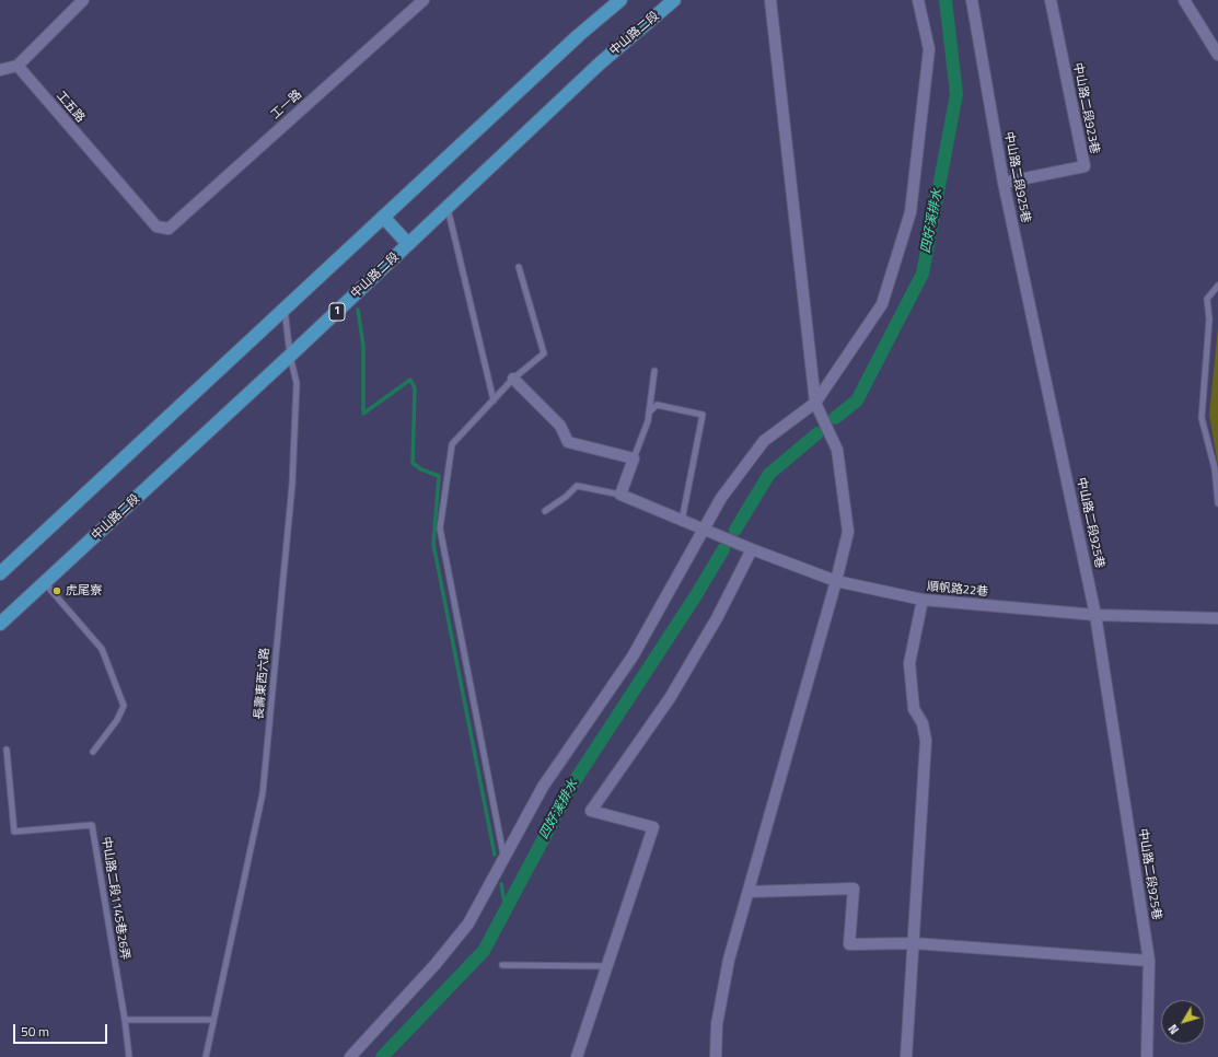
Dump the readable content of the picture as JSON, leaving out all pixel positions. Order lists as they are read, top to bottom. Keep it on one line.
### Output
{"streets":{"main road":["中山路二段","1"],"street":["工一路","工五路","中山路二段923巷","中山路二段925巷","順帆路22巷"],"lane":["長壽東西六路","中山路二段1145巷26弄"]},"crossings":[["中山路二段","長壽東西六路"],["工一路","工五路"],["中山路二段923巷","中山路二段925巷"],["中山路二段925巷","順帆路22巷"]],"water":["四好溪排水"],"places":["虎尾寮"],"scale_bar":"50 m","north":"bottom left"}
